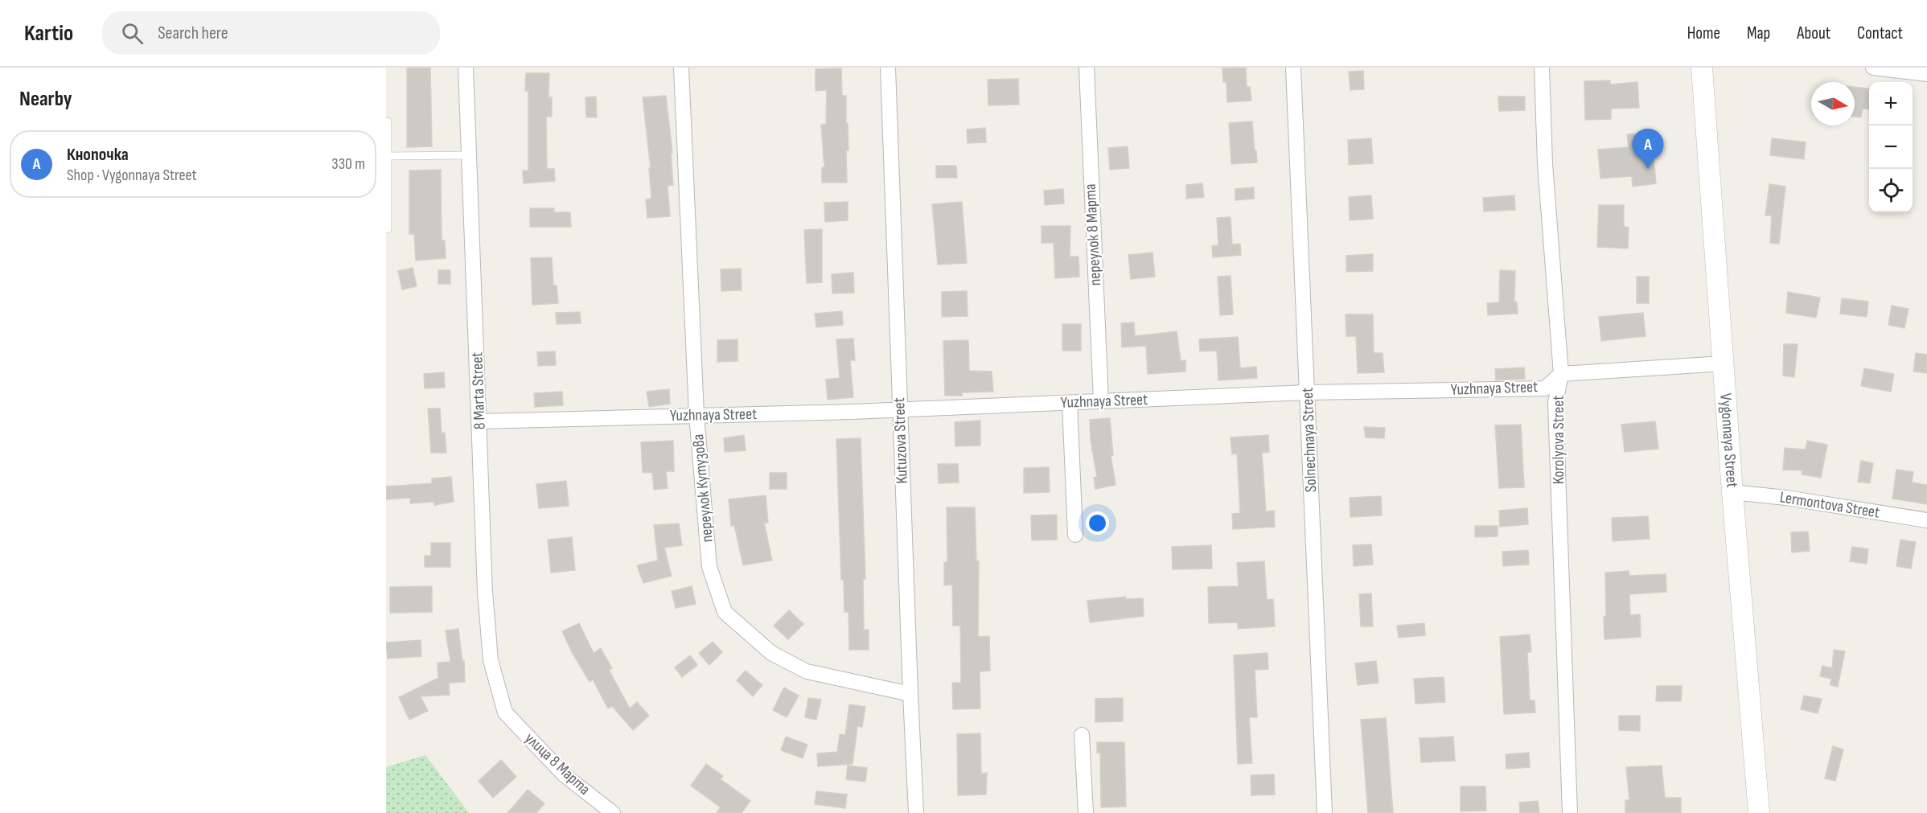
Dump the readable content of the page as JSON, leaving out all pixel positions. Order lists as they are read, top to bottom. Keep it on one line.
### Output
{"streets":{"street":["переулок 8 Марта","Yuzhnaya Street","8 Marta Street","Solnechnaya Street","Korolyova Street","Kutuzova Street","Vygonnaya Street","переулок Кутузова","Lermontova Street","улица 8 Марта"]},"crossings":[["переулок 8 Марта","Yuzhnaya Street"],["Yuzhnaya Street","8 Marta Street"],["Yuzhnaya Street","Solnechnaya Street"],["Yuzhnaya Street","Korolyova Street"],["Yuzhnaya Street","Kutuzova Street"],["Yuzhnaya Street","переулок Кутузова"],["Yuzhnaya Street","улица 8 Марта"],["8 Marta Street","улица 8 Марта"],["Kutuzova Street","переулок Кутузова"],["Vygonnaya Street","Lermontova Street"]],"north":"right","page":{"header":"Kartio","search":"Search here","nav":["Home","Map","About","Contact"],"heading":"Nearby","map_buttons":["+","−"],"pins":"A","list":[{"mark":"A","name":"Кнопочка","note":"Shop · Vygonnaya Street","value":"330 m"}]}}
